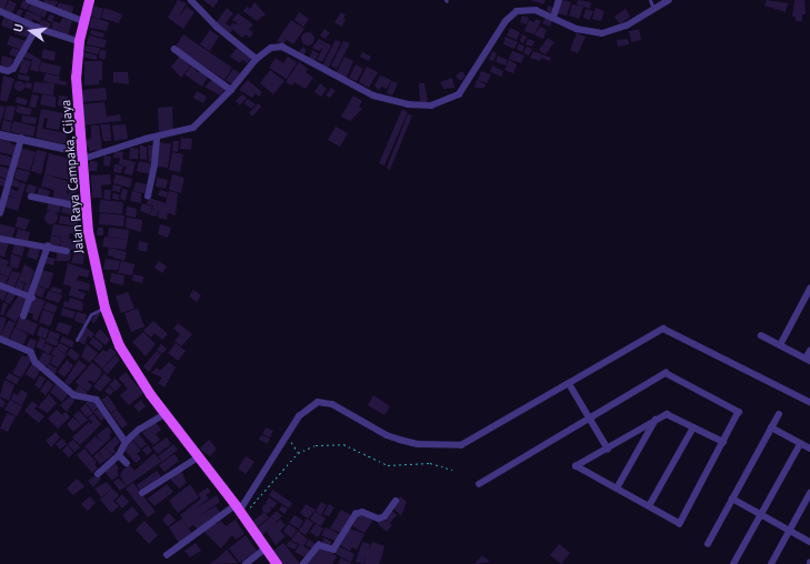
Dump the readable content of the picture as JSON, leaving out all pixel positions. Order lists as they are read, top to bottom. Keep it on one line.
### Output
{"streets":{"main road":["Jalan Raya Campaka, Cijaya"]},"north":"left"}
